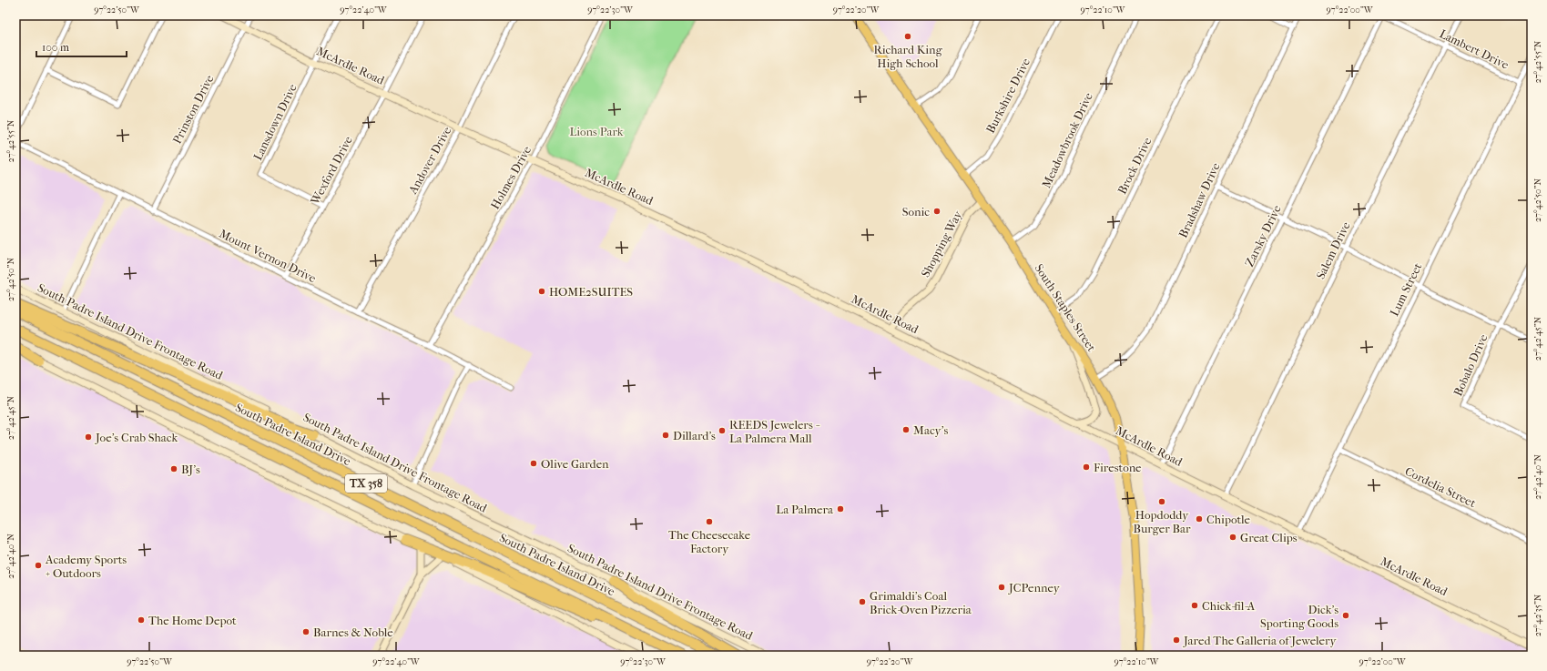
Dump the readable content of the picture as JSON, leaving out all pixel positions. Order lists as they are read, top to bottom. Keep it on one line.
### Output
{"streets":{"highway":["South Padre Island Drive","TX 358"],"main road":["McArdle Road","Shopping Way","South Staples Street","South Padre Island Drive Frontage Road"],"street":["Lambert Drive","Burkshire Drive","Prinston Drive","Lansdown Drive","Meadowbrook Drive","Andover Drive","Brock Drive","Wexford Drive","Holmes Drive","Bradshaw Drive","Zarsky Drive","Salem Drive","Mount Vernon Drive","Lum Street","Bobalo Drive","Cordelia Street"]},"crossings":[["Lambert Drive","Zarsky Drive"],["Lambert Drive","Salem Drive"],["Lambert Drive","Lum Street"],["McArdle Road","Prinston Drive"],["McArdle Road","Lansdown Drive"],["McArdle Road","Andover Drive"],["McArdle Road","Wexford Drive"],["McArdle Road","Holmes Drive"],["McArdle Road","Zarsky Drive"],["McArdle Road","Shopping Way"],["McArdle Road","Salem Drive"],["McArdle Road","Lum Street"],["McArdle Road","South Staples Street"],["Burkshire Drive","South Staples Street"],["Prinston Drive","Mount Vernon Drive"],["Lansdown Drive","Wexford Drive"],["Meadowbrook Drive","South Staples Street"],["Andover Drive","Mount Vernon Drive"],["Brock Drive","South Staples Street"],["Wexford Drive","Mount Vernon Drive"],["Holmes Drive","Mount Vernon Drive"],["Bradshaw Drive","South Staples Street"],["Shopping Way","South Staples Street"],["Lum Street","Cordelia Street"]],"parks":["Lions Park"],"places":["Richard King High School","Sonic","HOME2SUITES","Macy's","REEDS Jewelers - La Palmera Mall","Dillard's","Joe's Crab Shack","Olive Garden","Firestone","BJ's","Hopdoddy Burger Bar","La Palmera","Chipotle","The Cheesecake Factory","Great Clips","Academy Sports + Outdoors","JCPenney","Grimaldi's Coal Brick-Oven Pizzeria","Chick-fil-A","Dick's Sporting Goods","The Home Depot","Barnes & Noble","Jared The Galleria of Jewelery"],"scale_bar":"100 m","coordinates":["97°22'50\"W","97°22'40\"W","97°22'30\"W","97°22'20\"W","97°22'10\"W","97°22'00\"W","27°42'55\"N","27°42'50\"N","27°42'45\"N","27°42'40\"N","27°42'35\"N"]}
